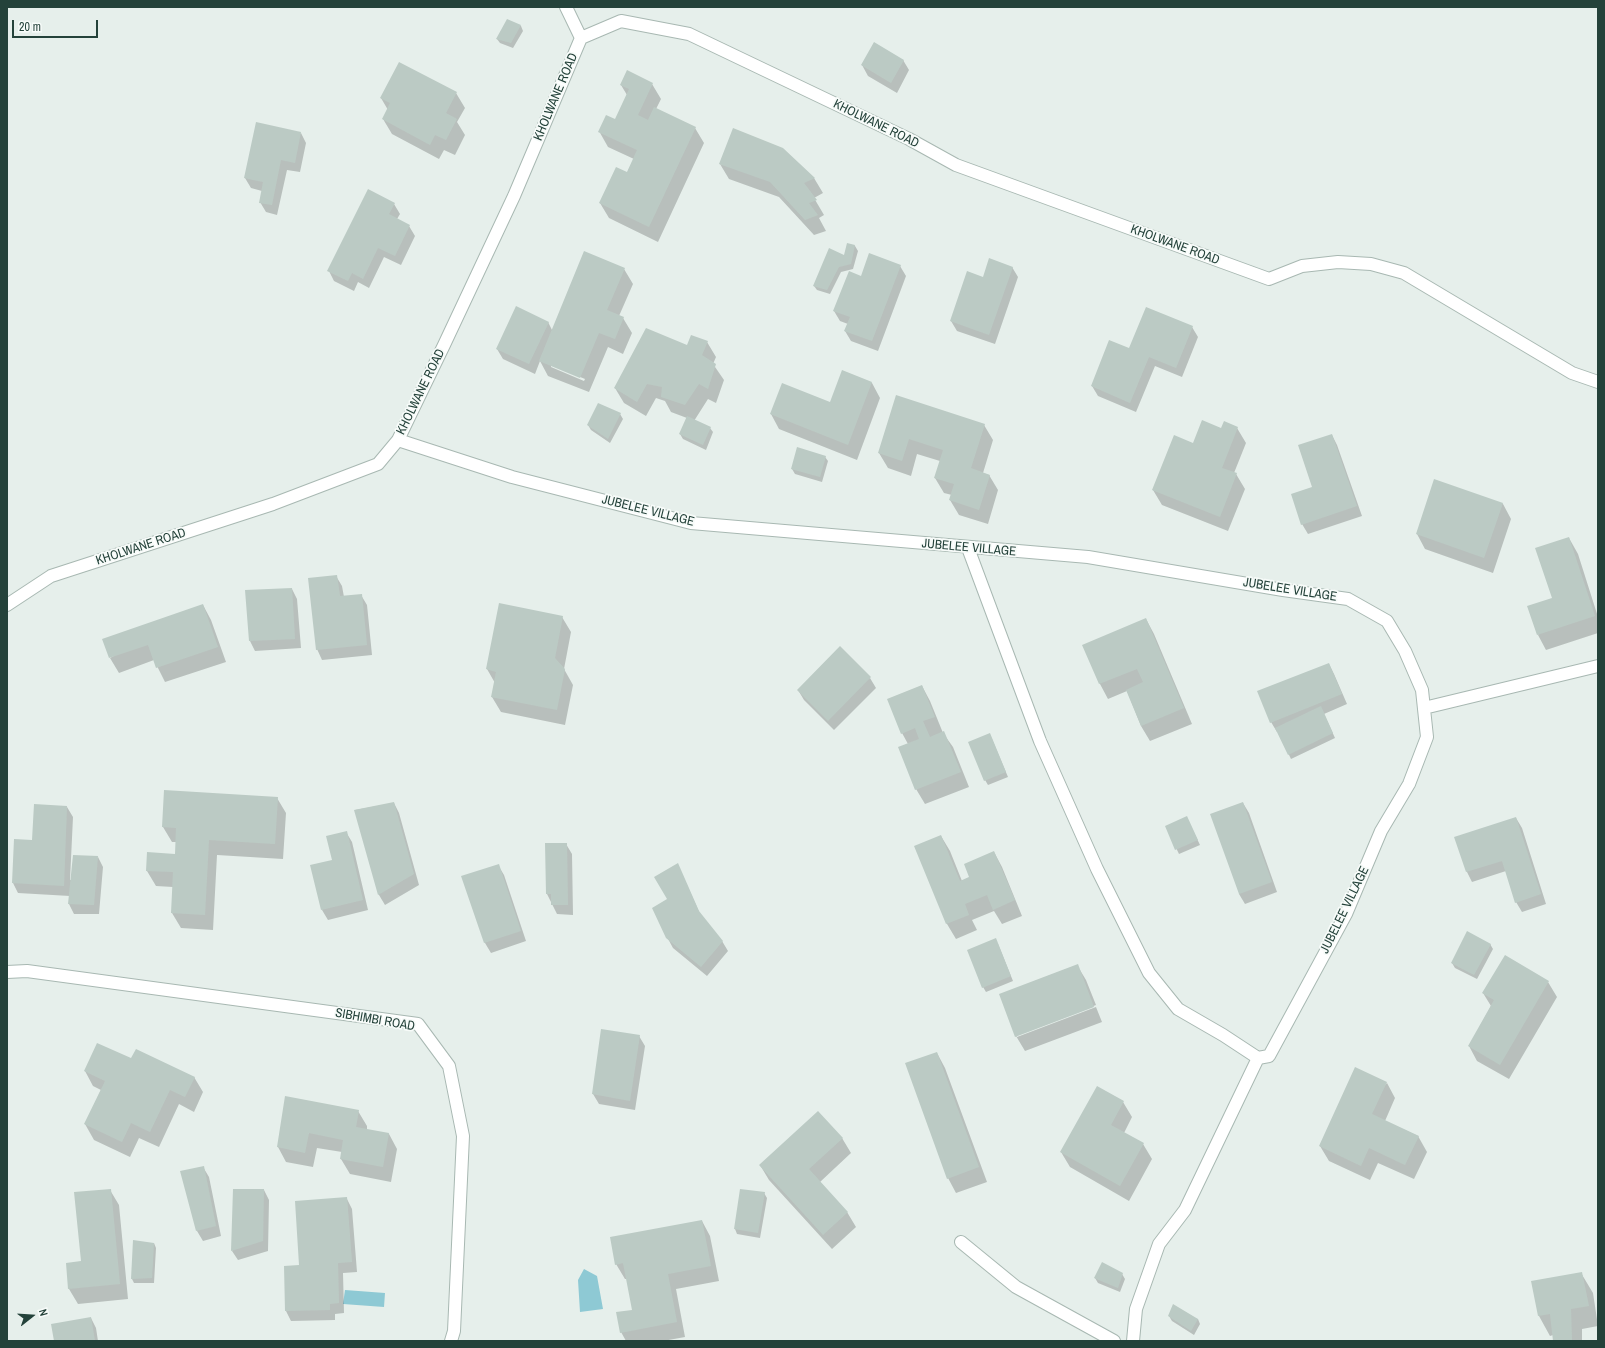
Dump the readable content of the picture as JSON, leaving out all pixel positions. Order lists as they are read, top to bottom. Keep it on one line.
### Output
{"streets":{"street":["KHOLWANE ROAD","JUBELEE VILLAGE","SIBHIMBI ROAD"]},"crossings":[["KHOLWANE ROAD","JUBELEE VILLAGE"]],"scale_bar":"20 m","north":"right"}
